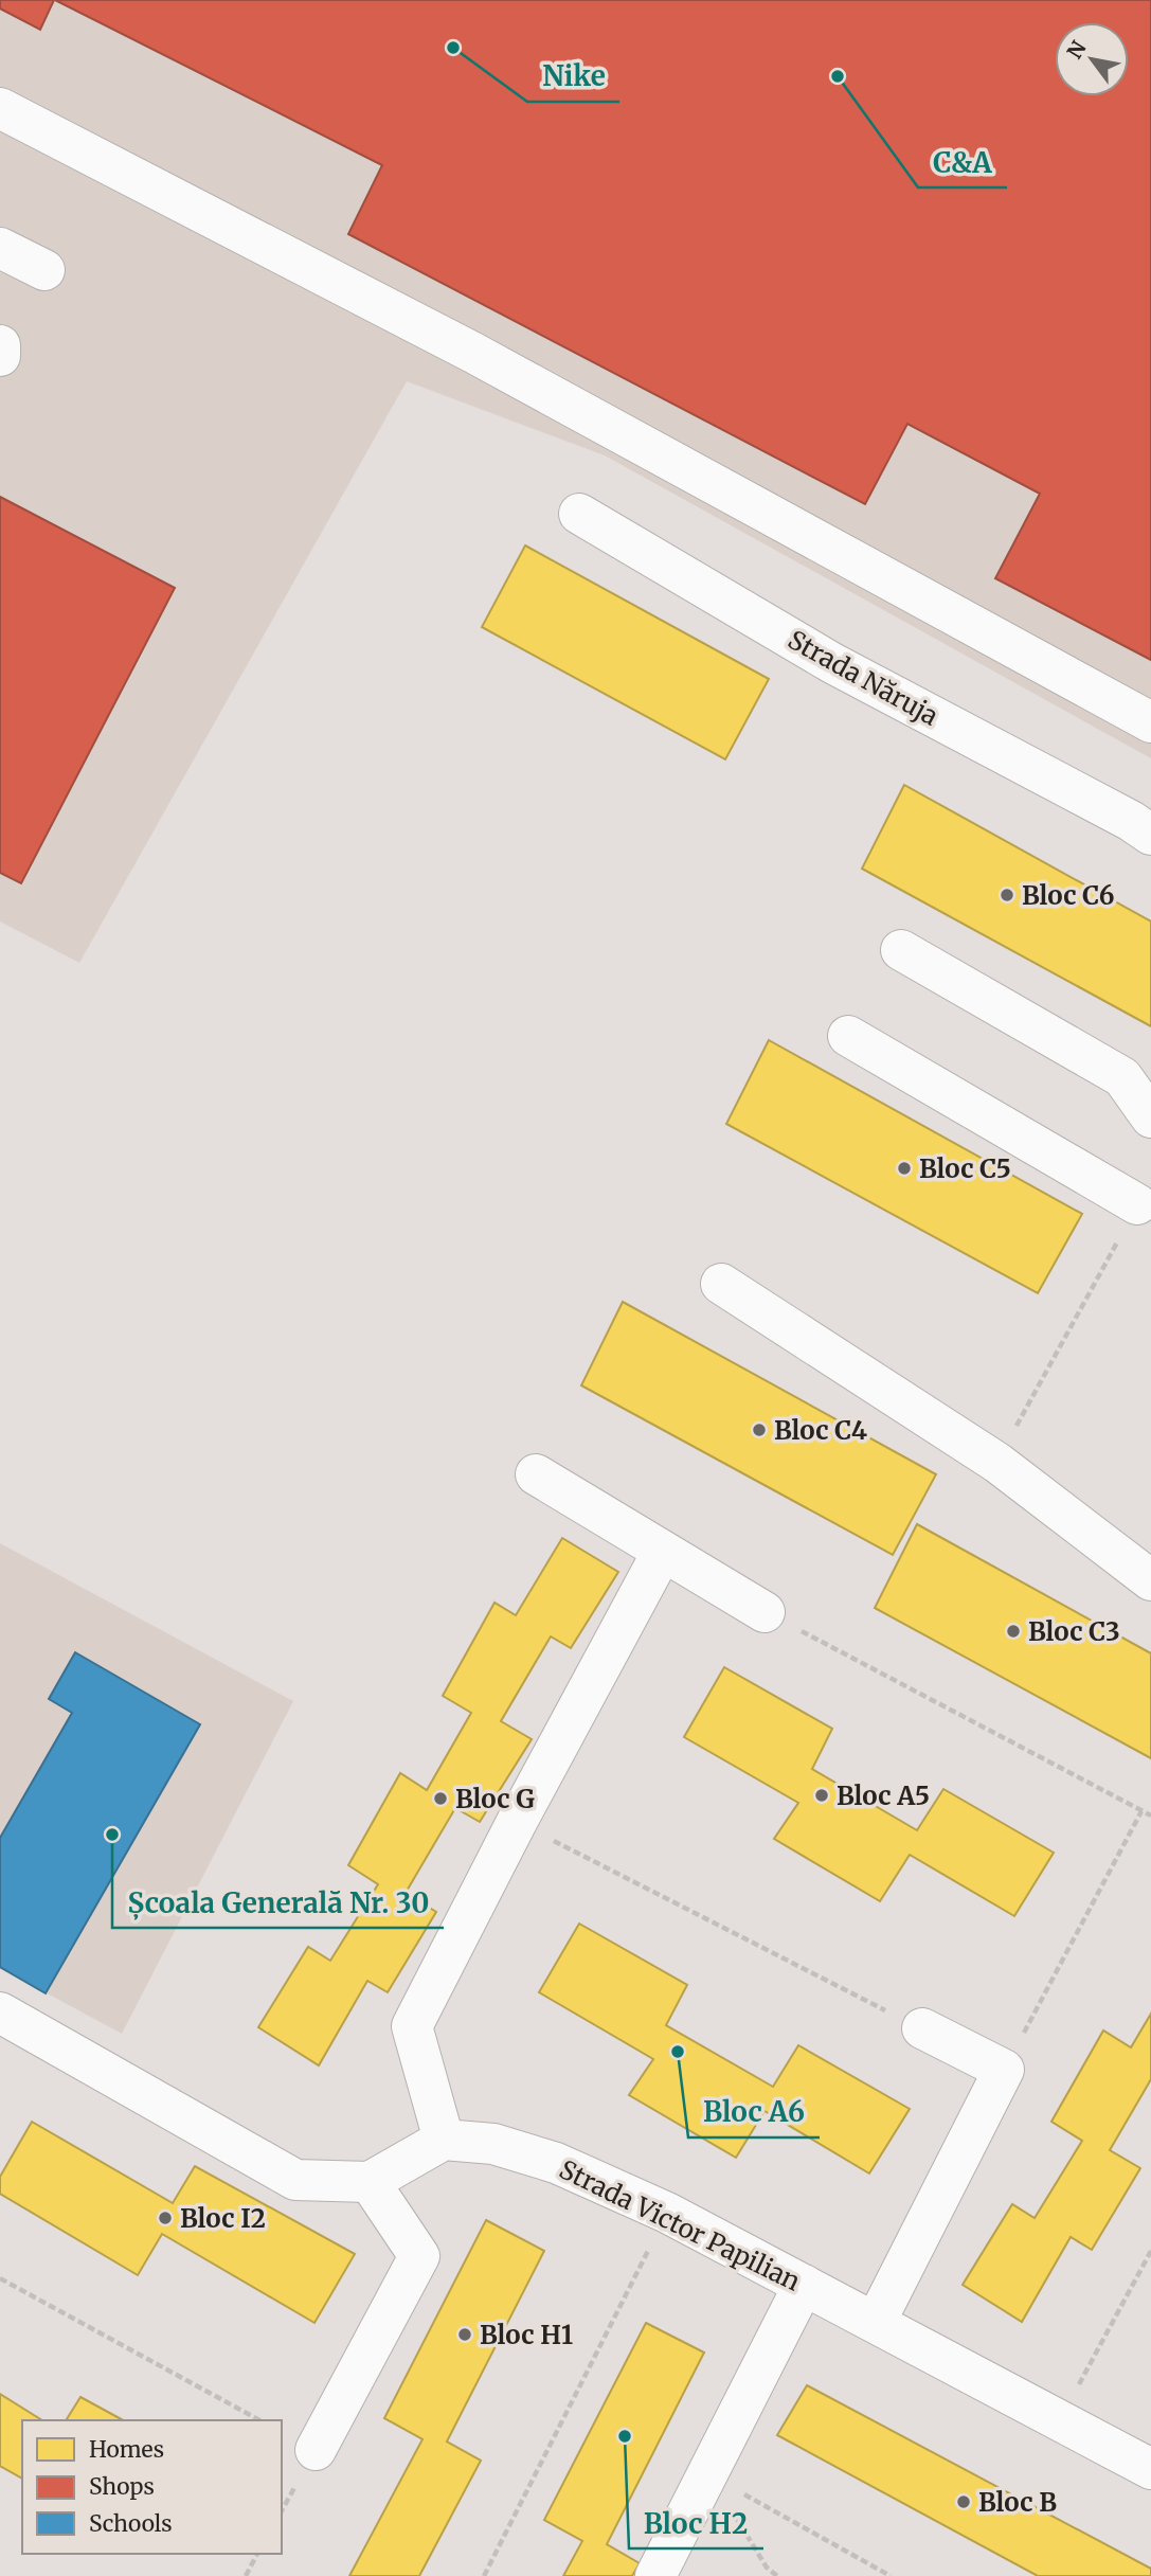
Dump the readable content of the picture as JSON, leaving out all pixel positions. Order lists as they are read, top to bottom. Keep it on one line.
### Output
{"streets":{"street":["Strada Năruja","Strada Victor Papilian"]},"places":["Nike","C&A","Bloc C6","Bloc C5","Bloc C4","Bloc C3","Bloc A5","Bloc G","Școala Generală Nr. 30","Bloc A6","Bloc I2","Bloc H1","Bloc H2","Bloc B"],"legend":["Homes","Shops","Schools"],"north":"top left"}
